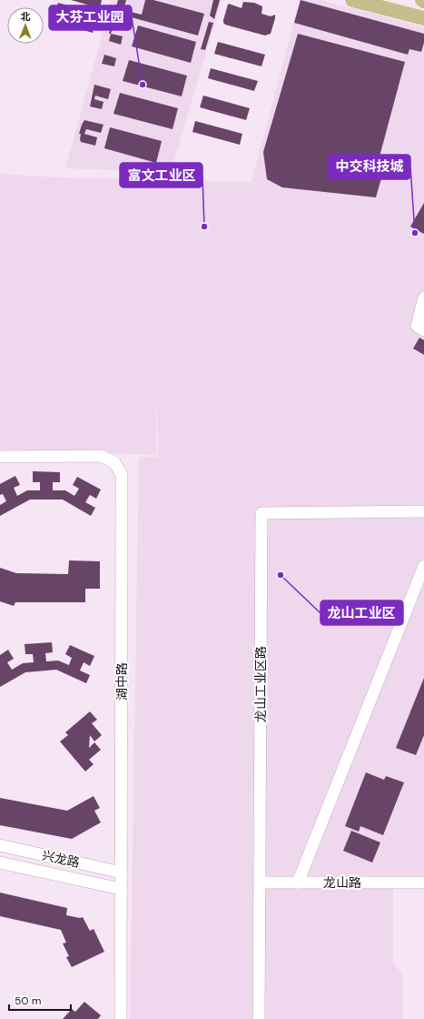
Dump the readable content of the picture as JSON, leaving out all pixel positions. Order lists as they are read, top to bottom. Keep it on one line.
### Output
{"streets":{"street":["湖中路","龙山工业区路","兴龙路","龙山路"]},"crossings":[["湖中路","兴龙路"],["龙山工业区路","龙山路"]],"places":["大芬工业园","富文工业区","中交科技城","龙山工业区"],"scale_bar":"50 m","north":"top"}
